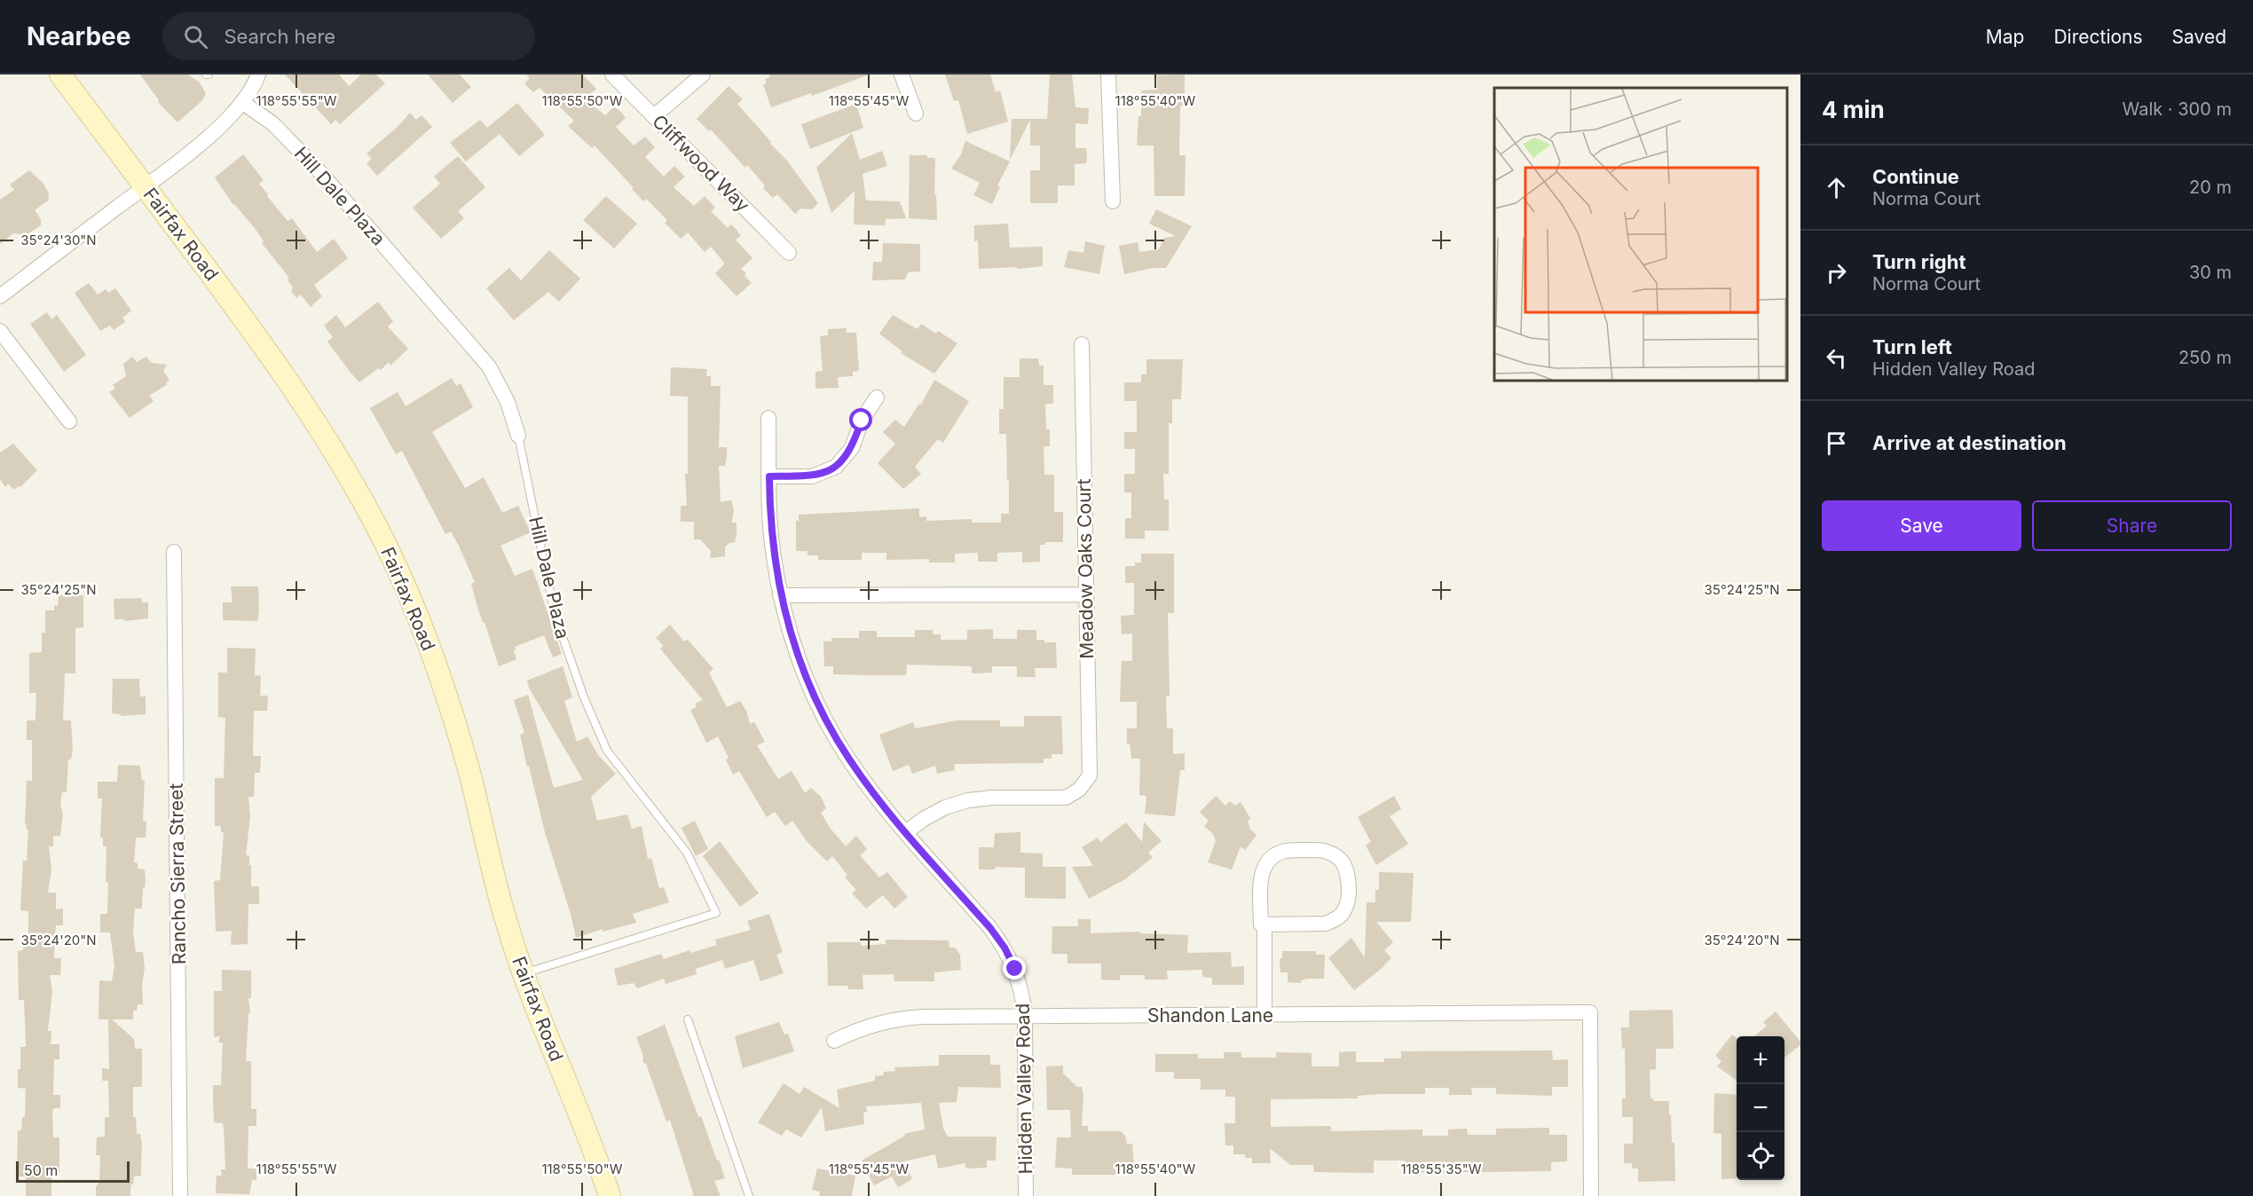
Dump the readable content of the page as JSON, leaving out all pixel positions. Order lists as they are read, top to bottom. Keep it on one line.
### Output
{"streets":{"main road":["Fairfax Road"],"street":["Cliffwood Way","Hill Dale Plaza","Meadow Oaks Court","Rancho Sierra Street","Shandon Lane","Hidden Valley Road"]},"crossings":[["Hill Dale Plaza","Fairfax Road"],["Meadow Oaks Court","Hidden Valley Road"],["Shandon Lane","Hidden Valley Road"]],"scale_bar":"50 m","page":{"header":"Nearbee","search":"Search here","nav":["Map","Directions","Saved"],"heading":["4 min","Walk · 300 m"],"list":[["Continue","Norma Court","20 m"],["Turn right","Norma Court","30 m"],["Turn left","Hidden Valley Road","250 m"],"Arrive at destination"],"buttons":["Save","Share"],"map_buttons":["+","−"],"scale":"50 m"},"coordinates":["118°55'55\"W","118°55'50\"W","118°55'45\"W","118°55'40\"W","35°24'30\"N","35°24'25\"N","35°24'20\"N","118°55'35\"W"]}
